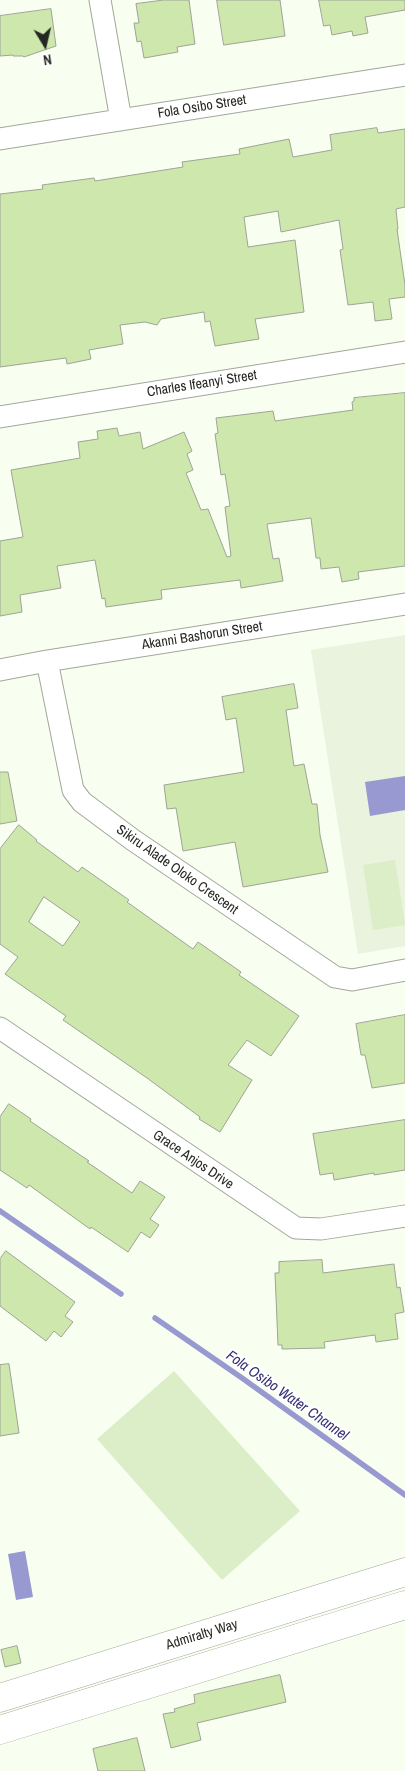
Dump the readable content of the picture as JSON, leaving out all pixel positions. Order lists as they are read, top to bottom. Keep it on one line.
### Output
{"streets":{"main road":["Admiralty Way"],"street":["Fola Osibo Street","Charles Ifeanyi Street","Akanni Bashorun Street","Sikiru Alade Oloko Crescent","Grace Anjos Drive"]},"crossings":[["Akanni Bashorun Street","Sikiru Alade Oloko Crescent"]],"water":["Fola Osibo Water Channel"],"north":"bottom"}
